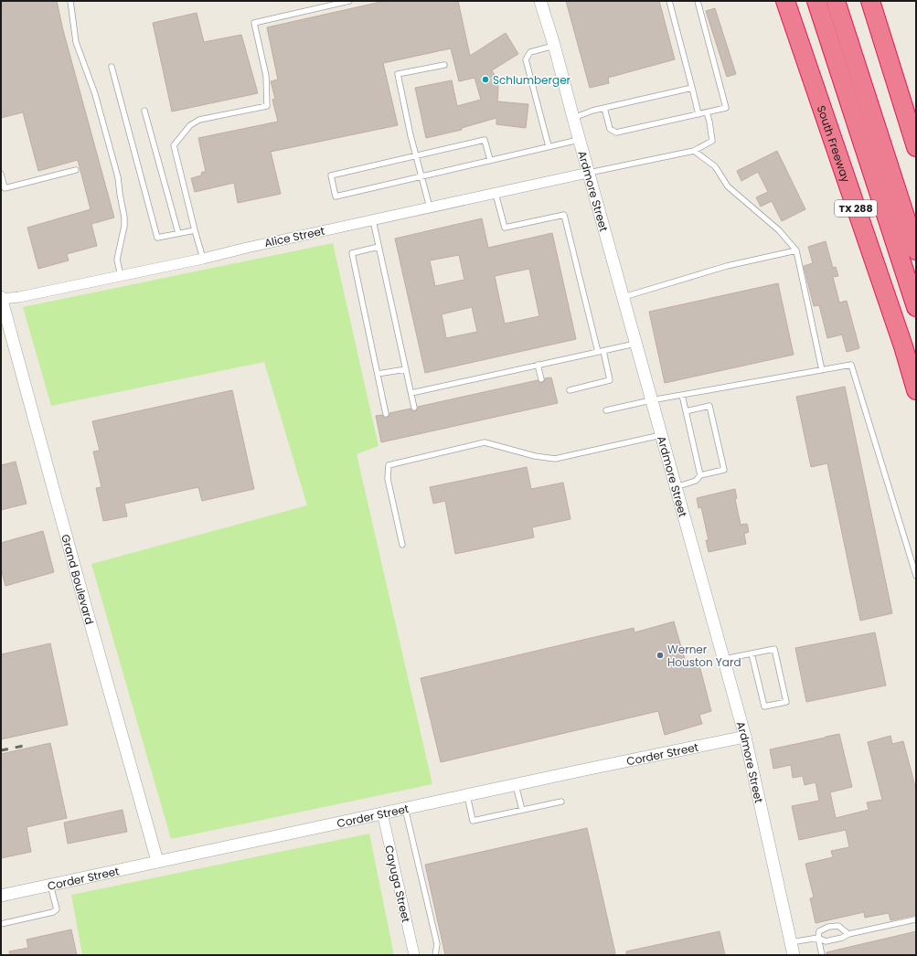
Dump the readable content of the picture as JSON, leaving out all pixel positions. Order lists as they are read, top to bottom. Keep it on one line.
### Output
{"streets":{"highway":["South Freeway","TX 288"],"street":["Ardmore Street","Alice Street","Grand Boulevard","Corder Street","Cayuga Street"]},"crossings":[["Ardmore Street","Alice Street"],["Ardmore Street","Corder Street"],["Alice Street","Grand Boulevard"],["Grand Boulevard","Corder Street"],["Corder Street","Cayuga Street"]],"places":["Schlumberger","Werner Houston Yard"]}
